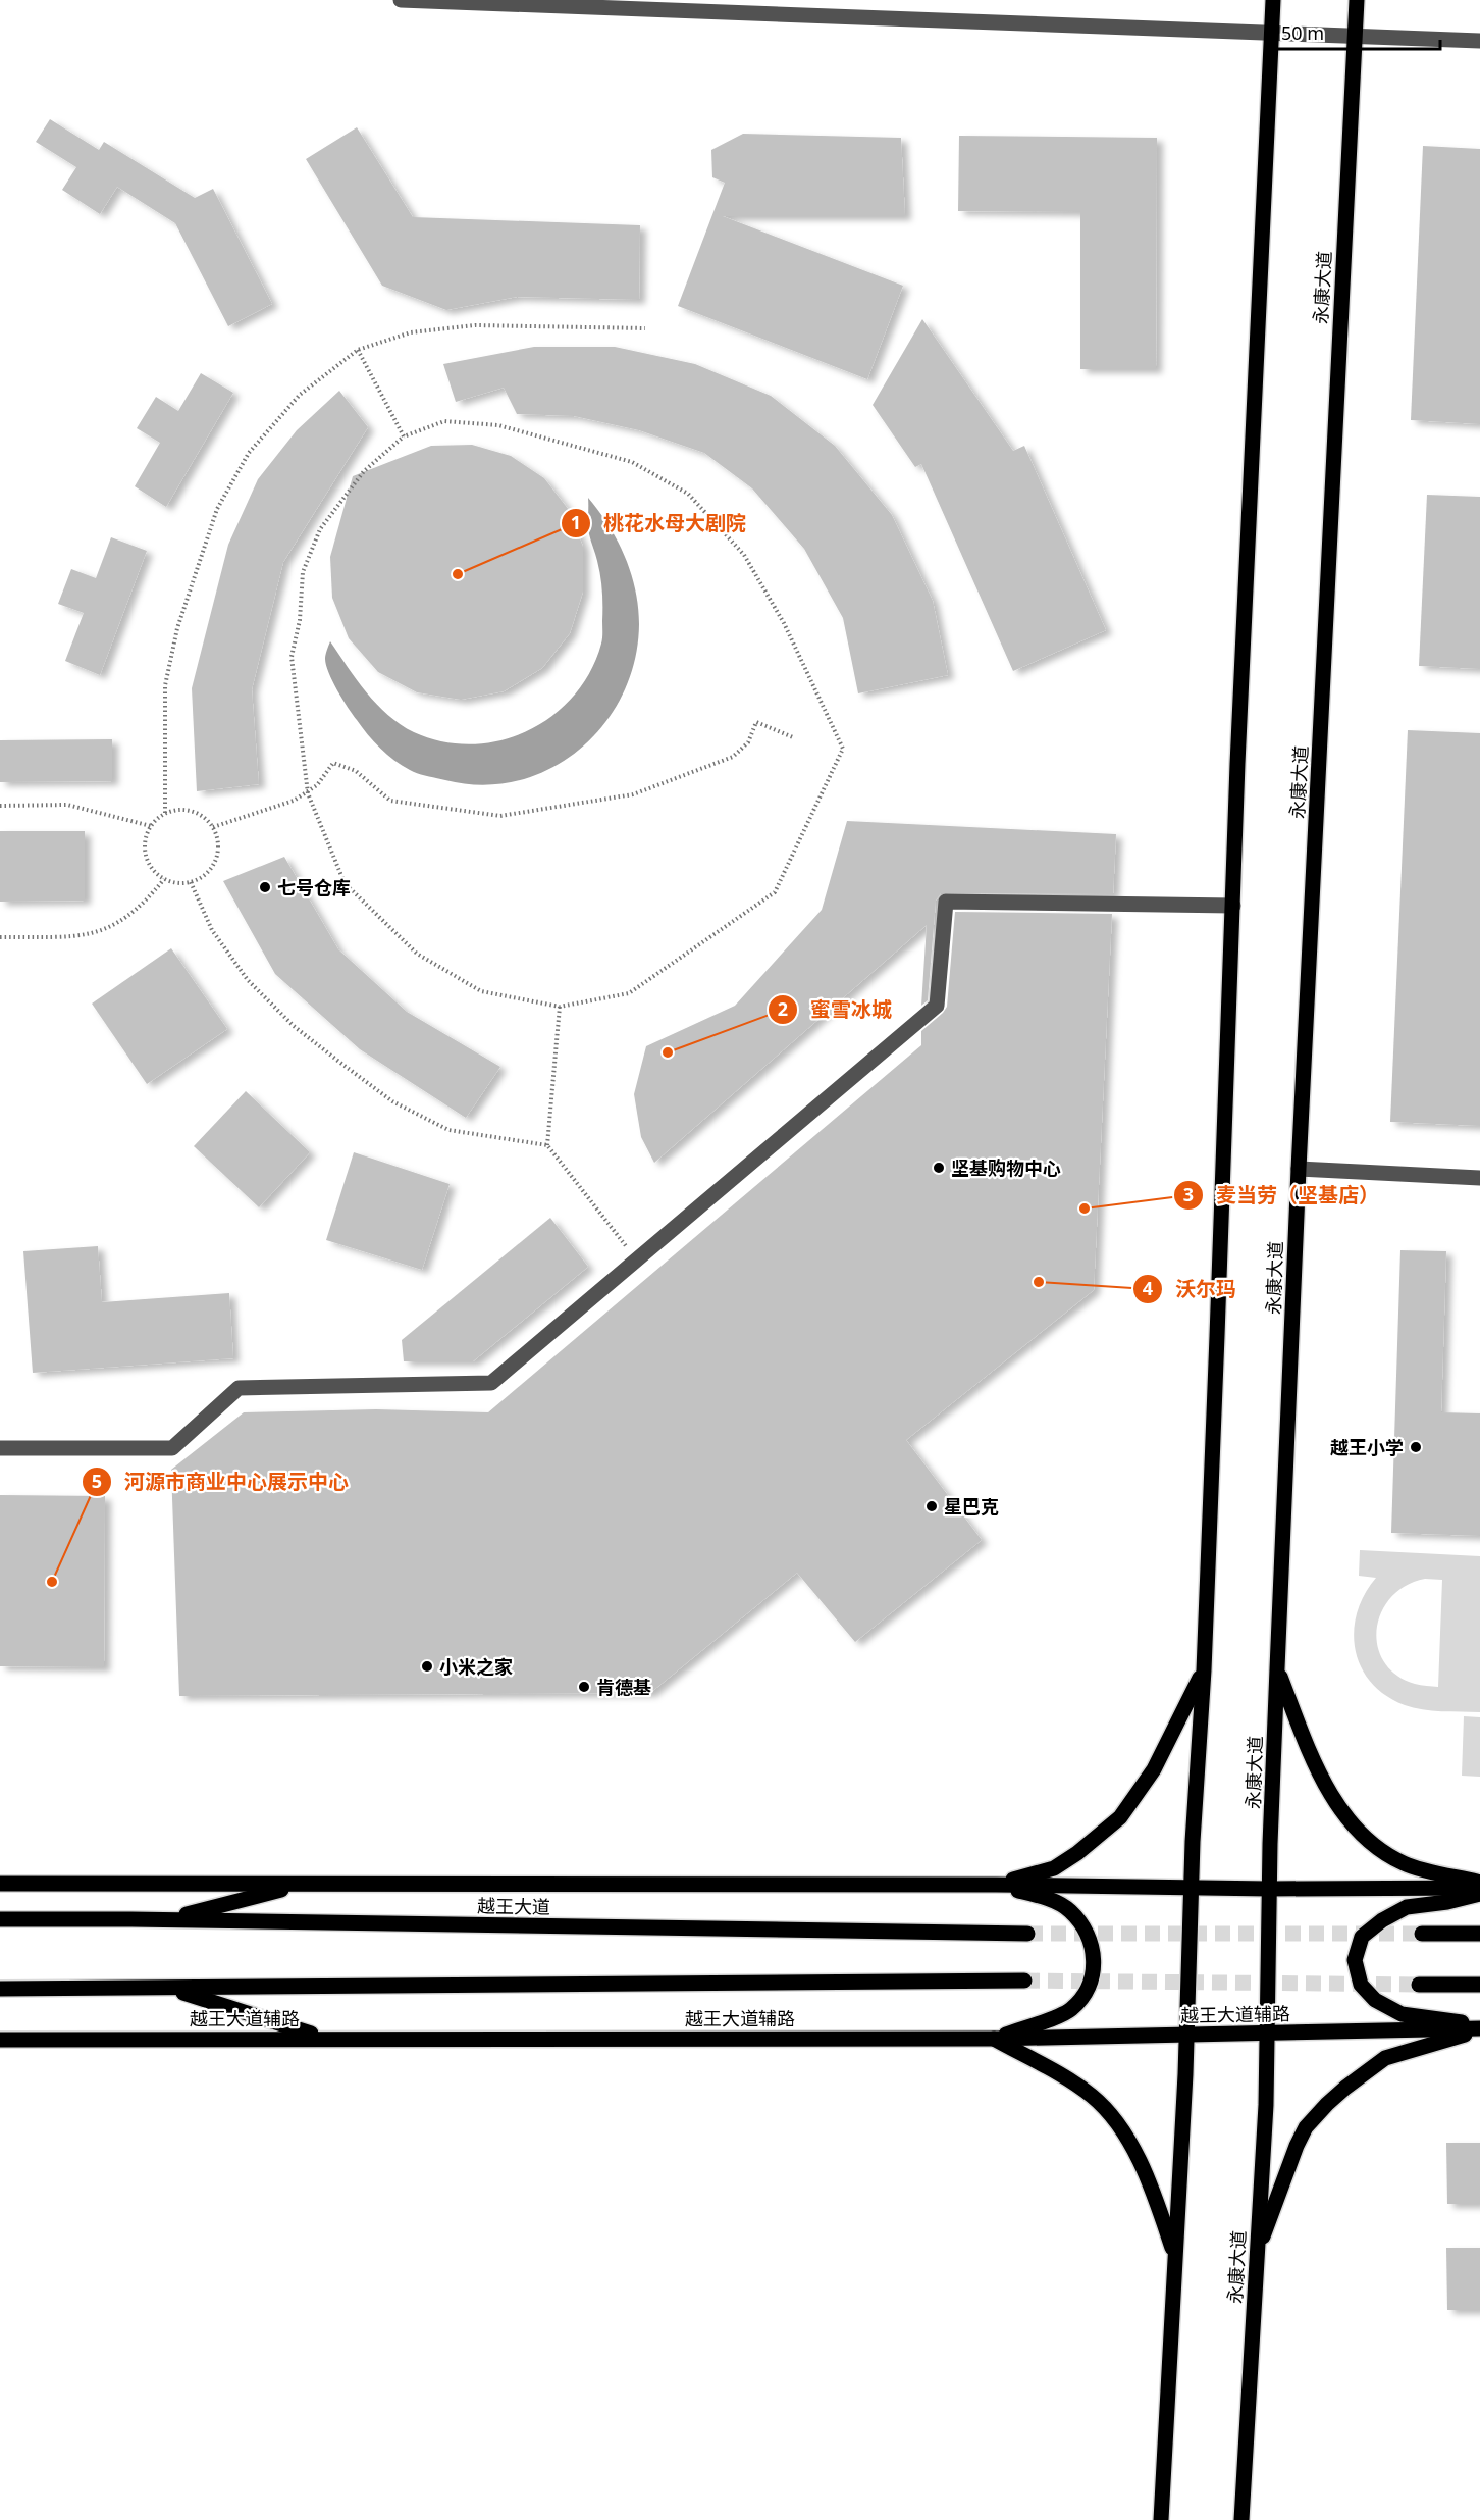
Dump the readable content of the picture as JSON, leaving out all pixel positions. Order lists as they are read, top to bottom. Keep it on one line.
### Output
{"streets":{"main road":["永康大道","越王大道","越王大道辅路"]},"crossings":[["永康大道","越王大道辅路"]],"places":["桃花水母大剧院","七号仓库","蜜雪冰城","坚基购物中心","麦当劳（坚基店）","沃尔玛","越王小学","星巴克","河源市商业中心展示中心","小米之家","肯德基"],"scale_bar":"50 m"}
